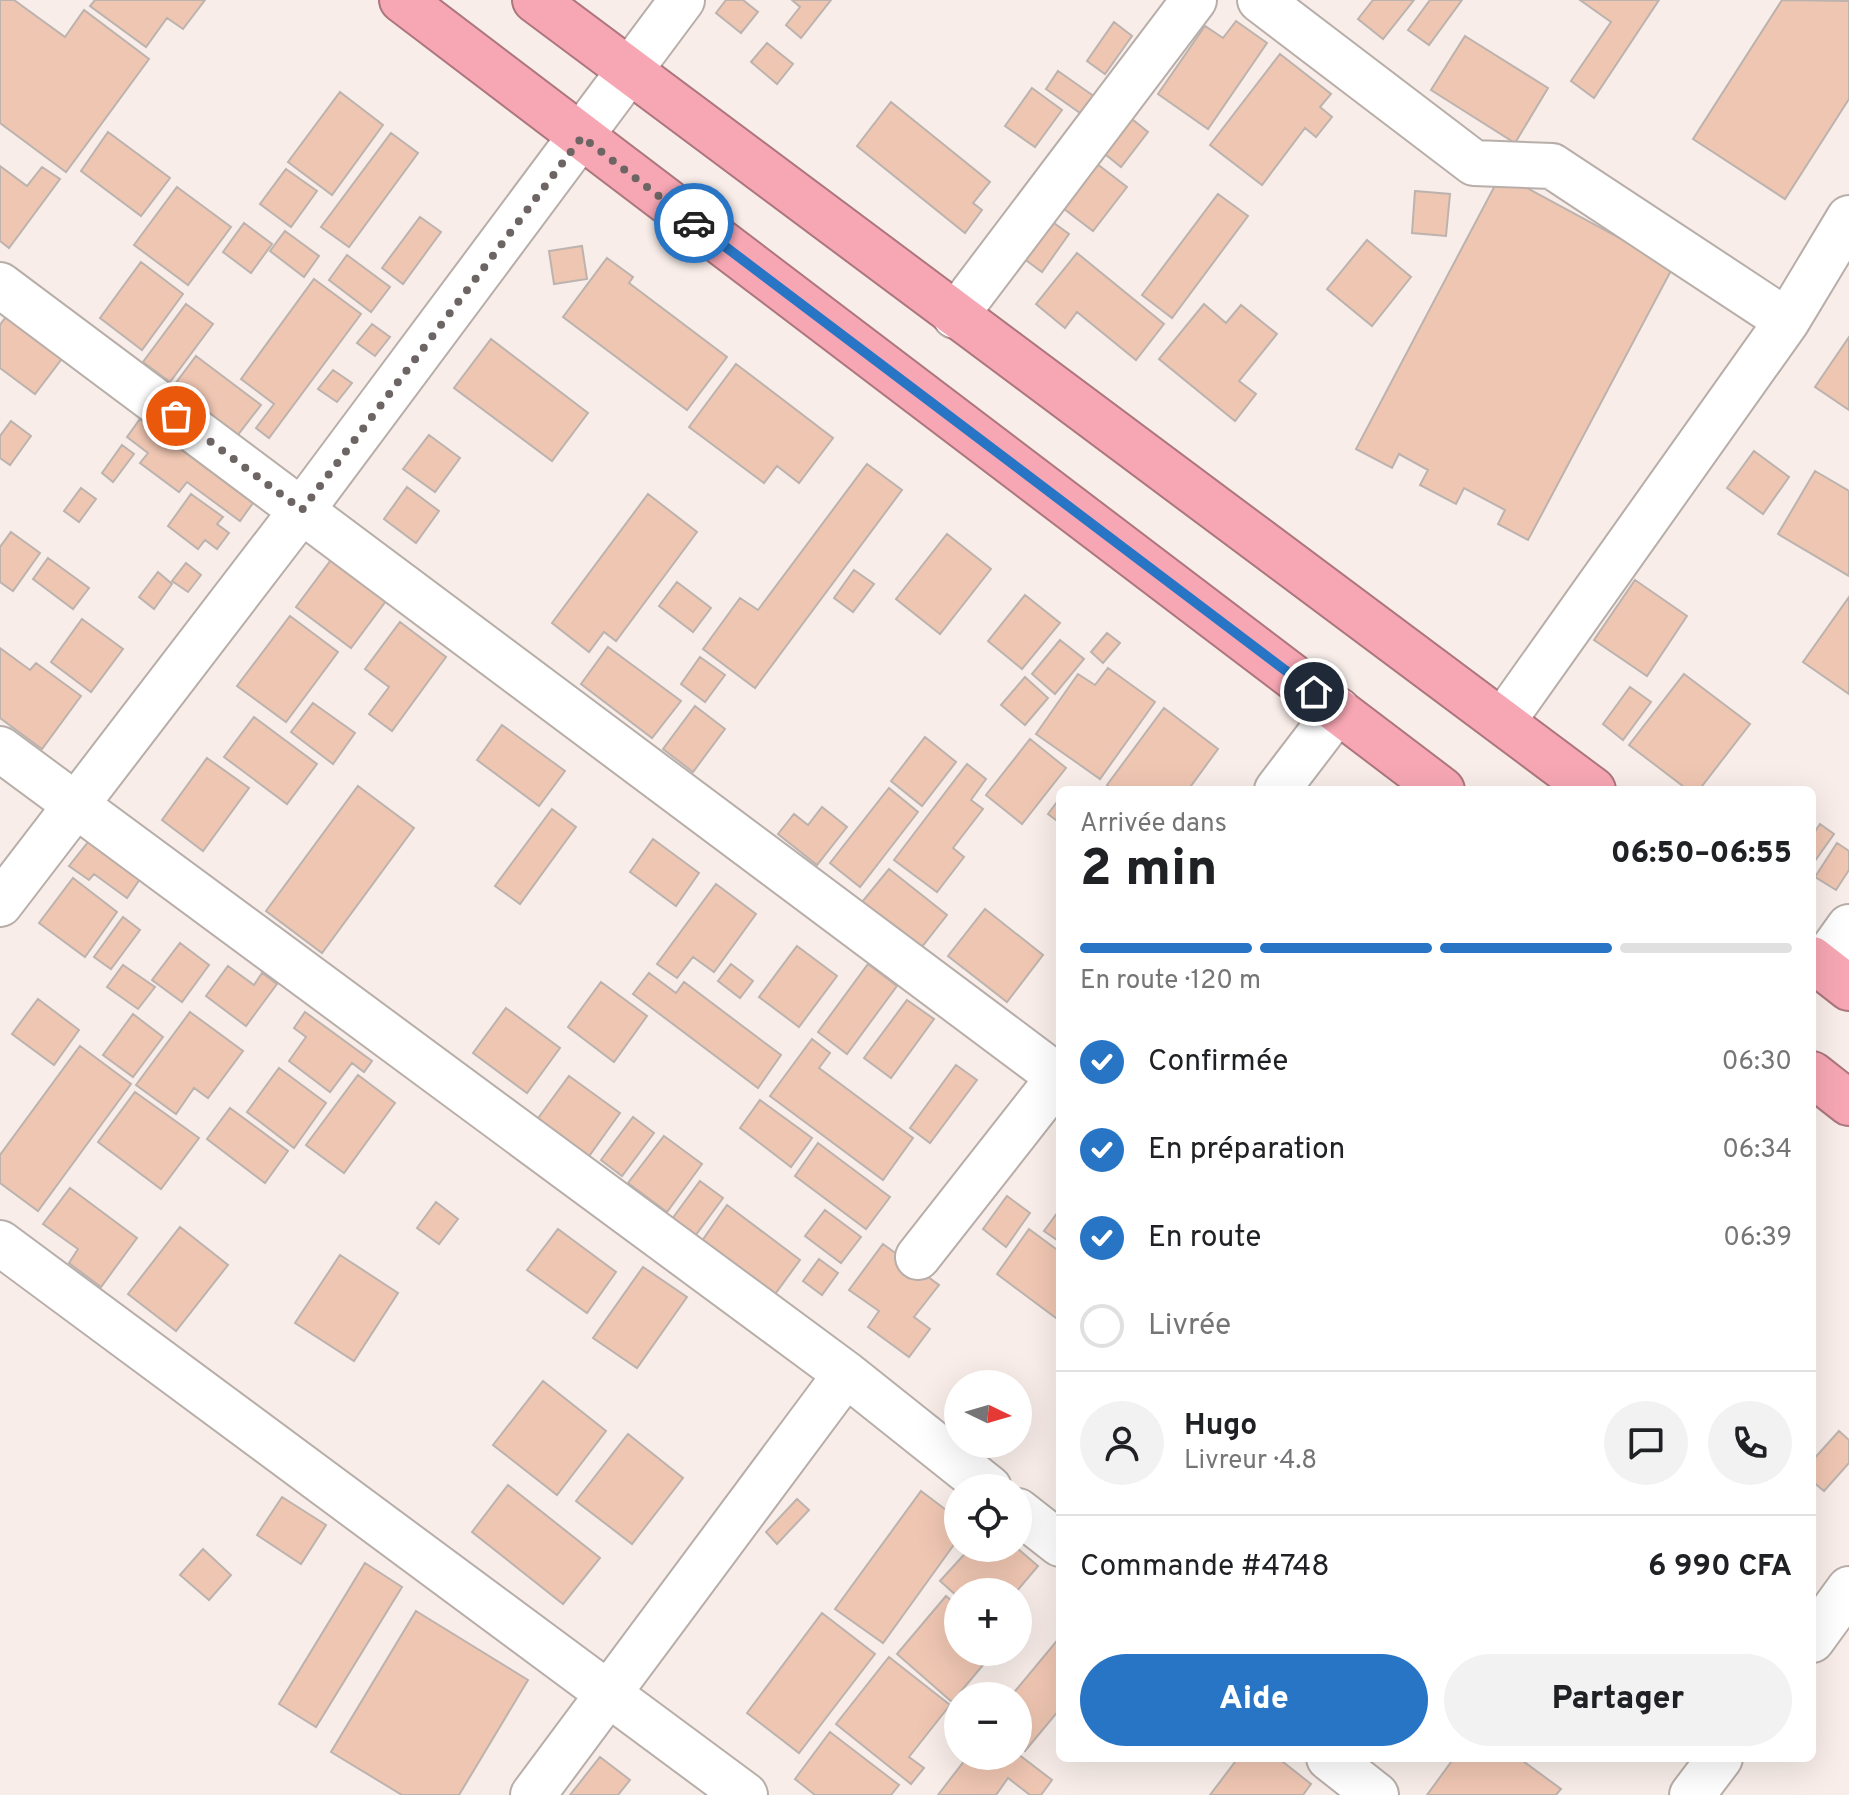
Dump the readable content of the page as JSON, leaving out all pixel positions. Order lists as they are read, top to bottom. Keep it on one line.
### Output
{"north":"right","page":{"heading":["2 min","Arrivée dans","06:50–06:55"],"panel":["Hugo","Livreur · 4.8","Commande #4748","6 990 CFA"],"bar":"En route · 120 m","list":[["Confirmée","06:30"],["En préparation","06:34"],["En route","06:39"],"Livrée"],"map_buttons":["+","−"],"buttons":["Aide","Partager"]}}
